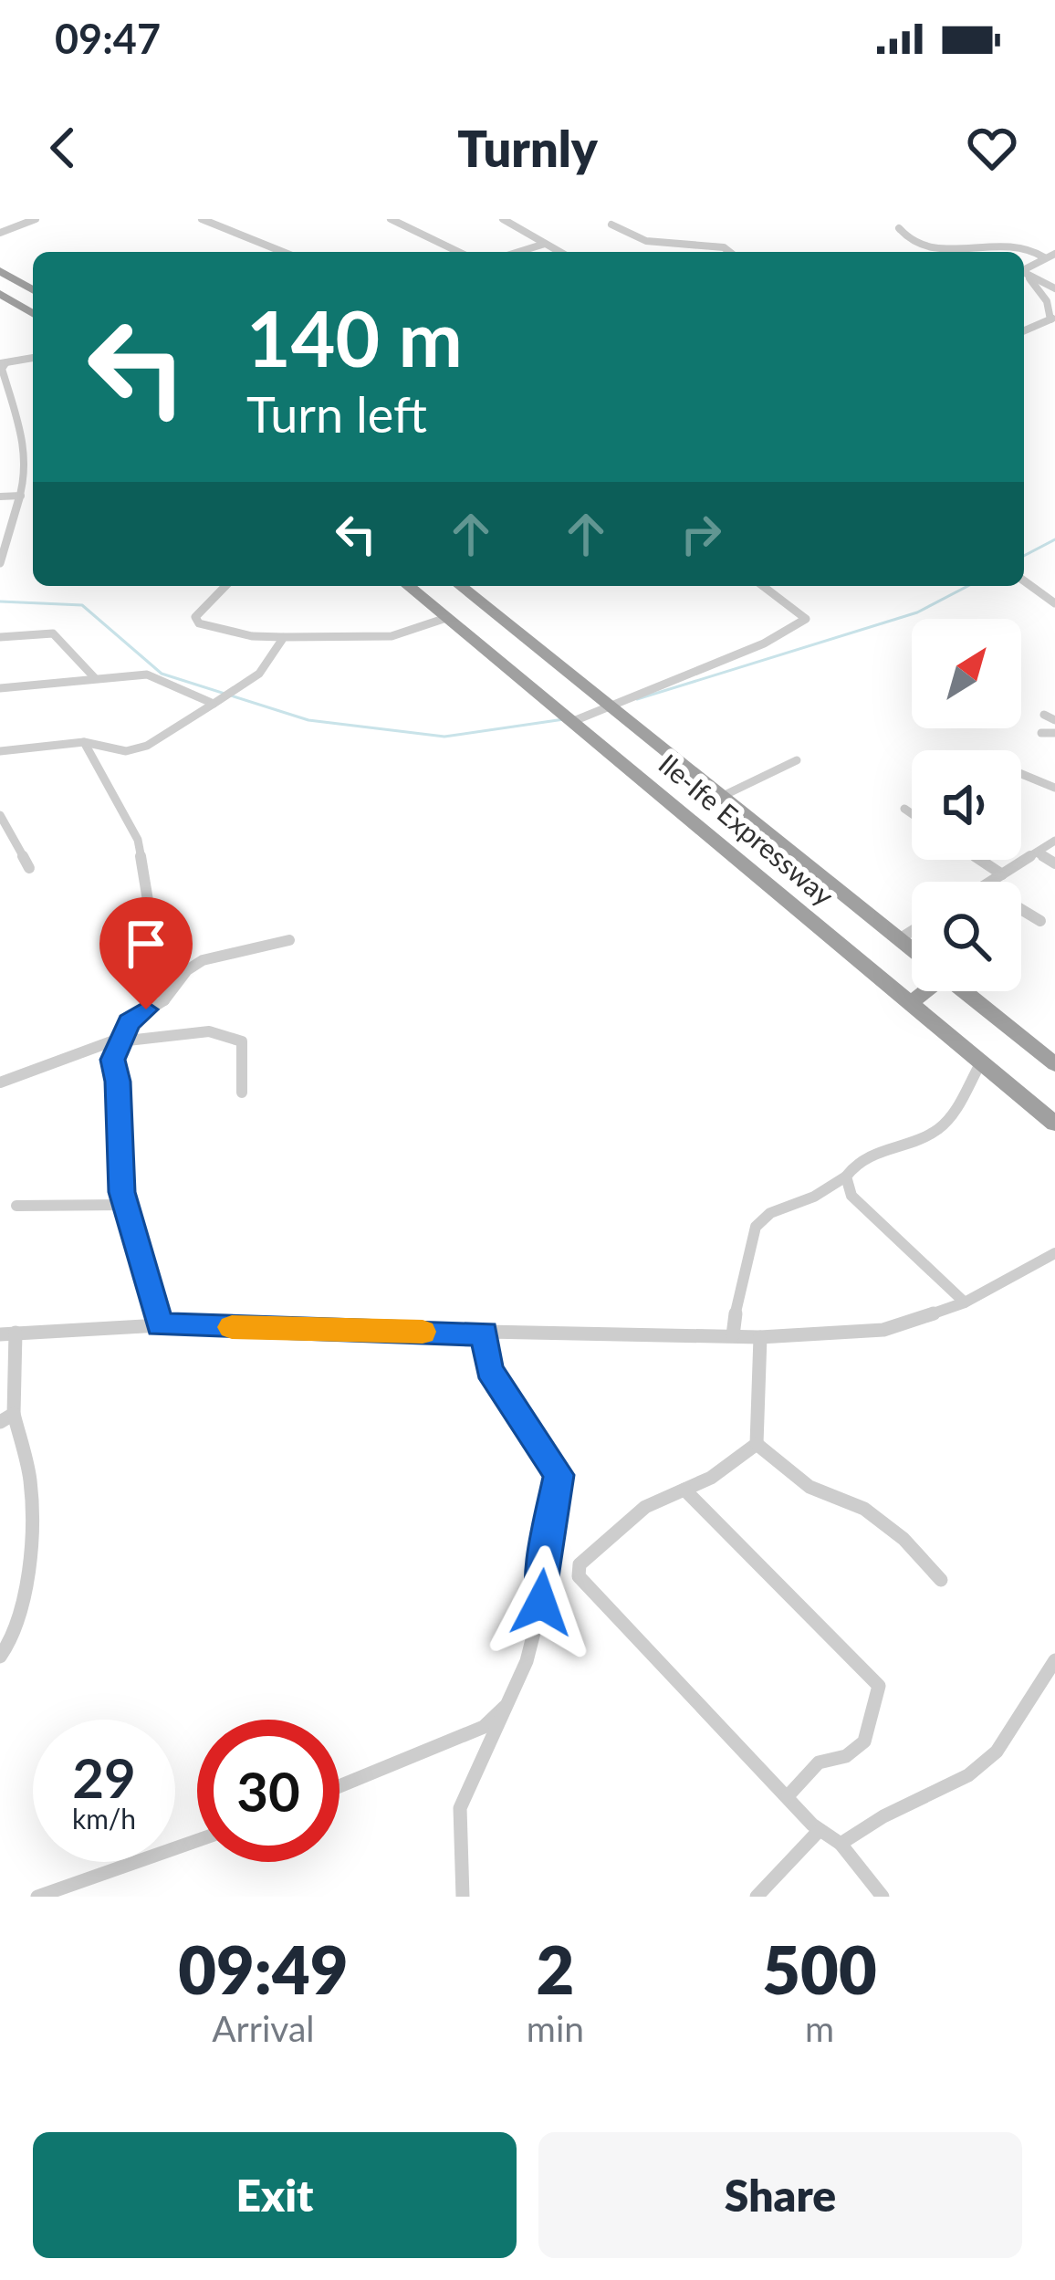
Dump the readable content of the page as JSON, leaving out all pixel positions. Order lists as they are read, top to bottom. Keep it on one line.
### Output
{"streets":{"highway":["Ile-Ife Expressway"]},"north":"top right","page":{"status":"09:47","header":"Turnly","turn":["140 m","Turn left"],"speed":"29 km/h","limit":"30","eta":["09:49","Arrival","2","min","500","m"],"buttons":["Exit","Share"]}}
